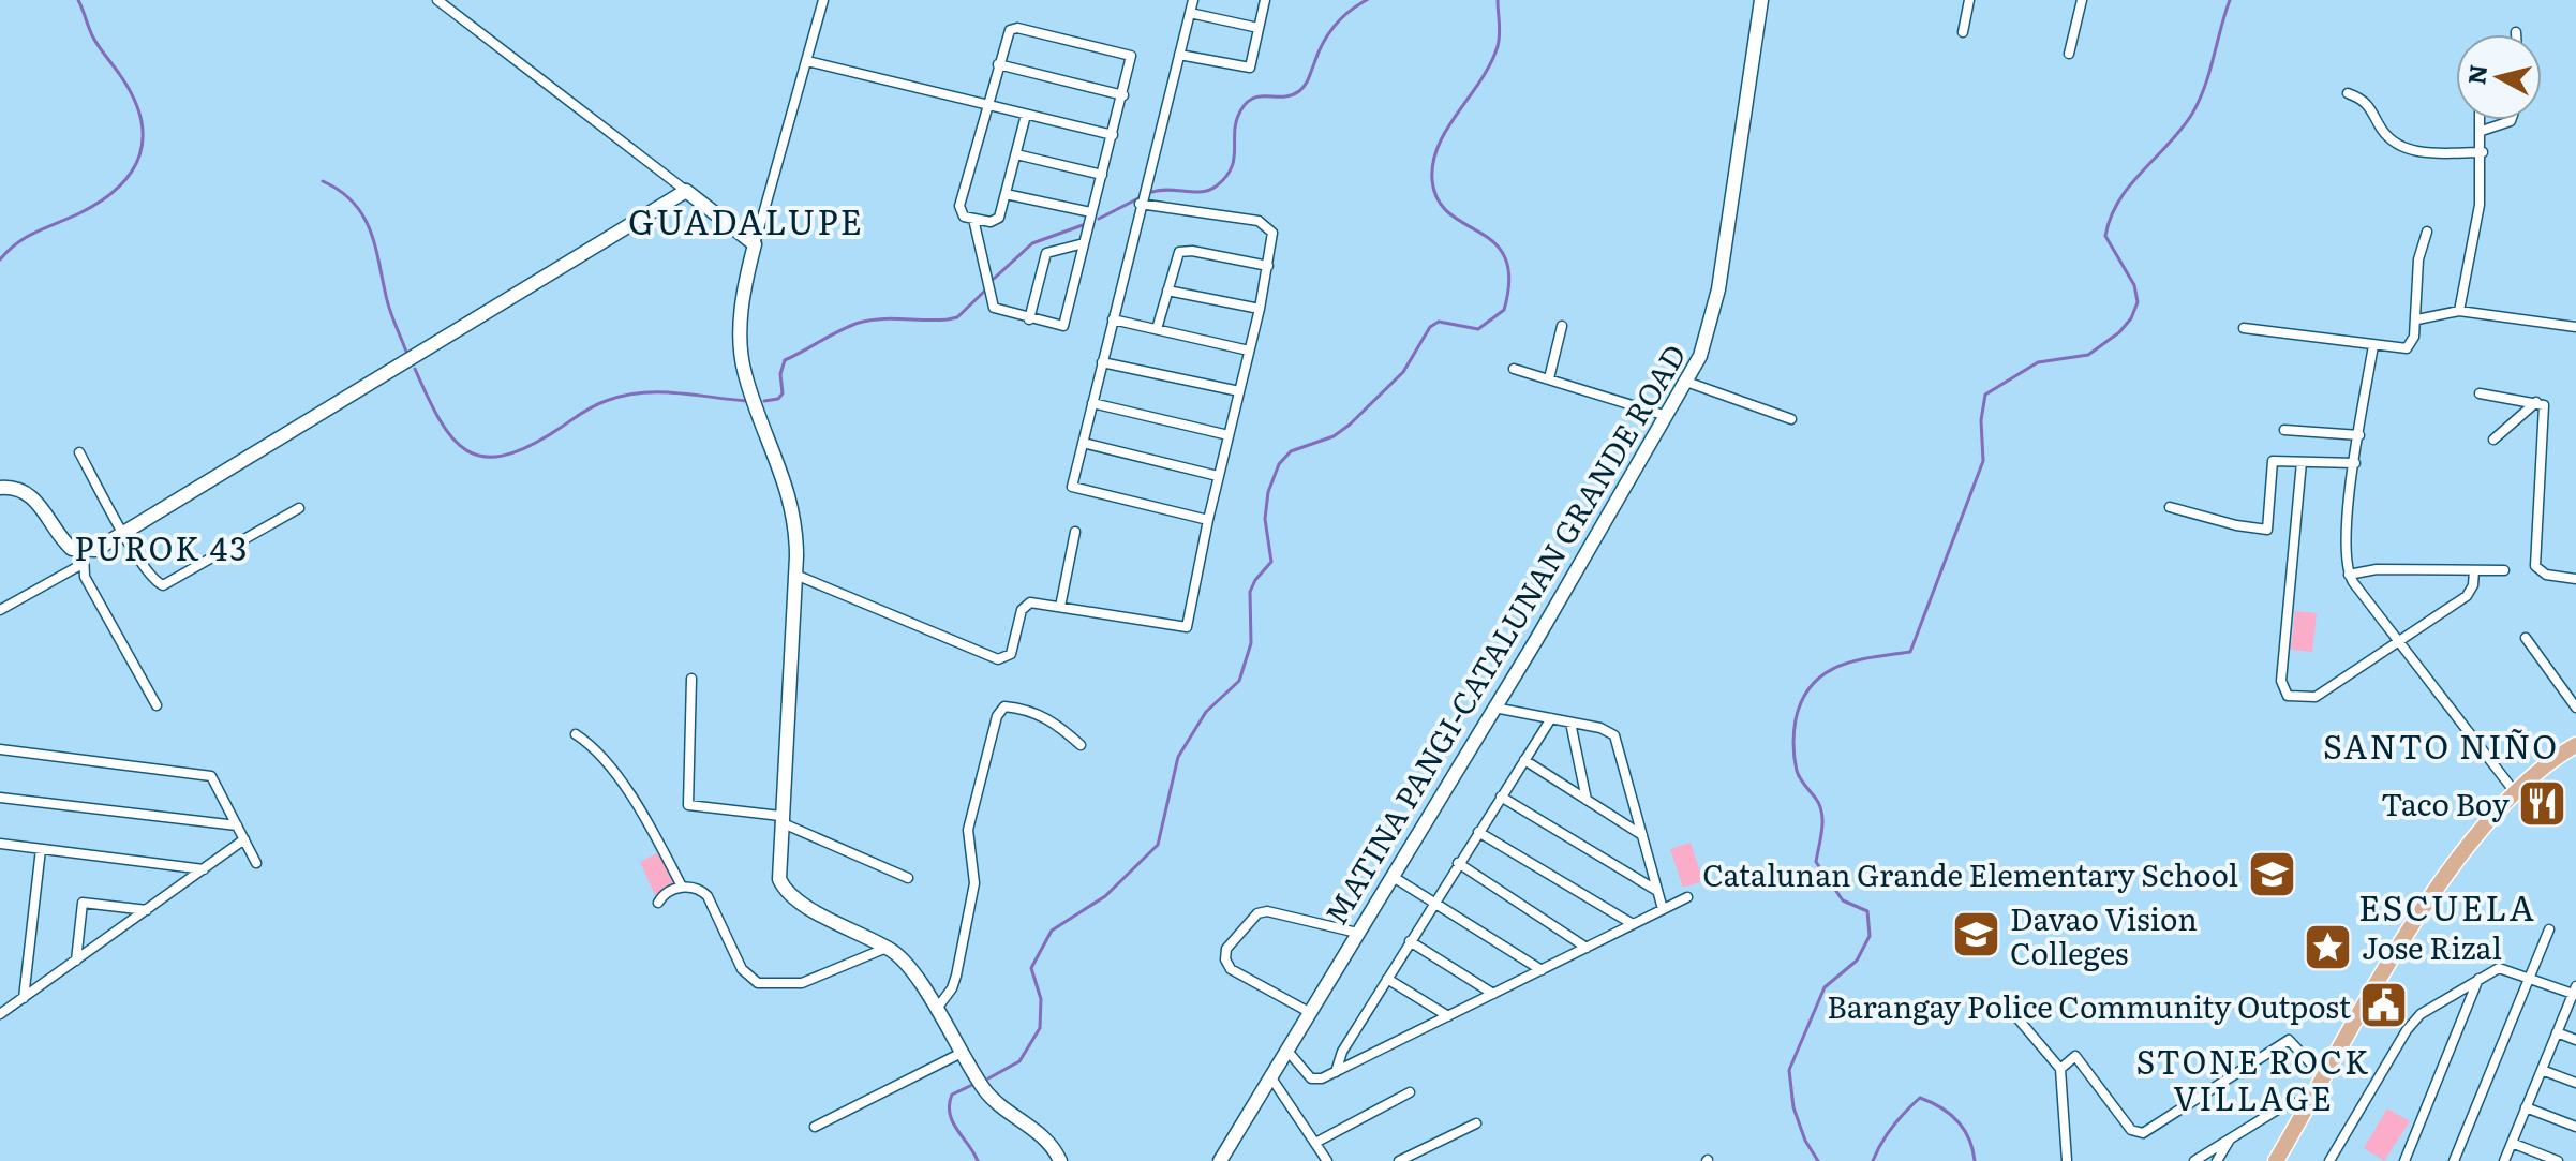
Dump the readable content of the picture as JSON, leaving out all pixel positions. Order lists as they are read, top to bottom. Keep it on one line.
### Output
{"streets":{"street":["MATINA PANGI-CATALUNAN GRANDE ROAD"]},"districts":["GUADALUPE","PUROK 43","SANTO NIÑO","ESCUELA","STONE ROCK VILLAGE"],"places":{"restaurant":["Taco Boy"],"school or university":["Catalunan Grande Elementary School","Davao Vision Colleges"],"place":["Jose Rizal"],"public building":["Barangay Police Community Outpost"]},"north":"left"}
